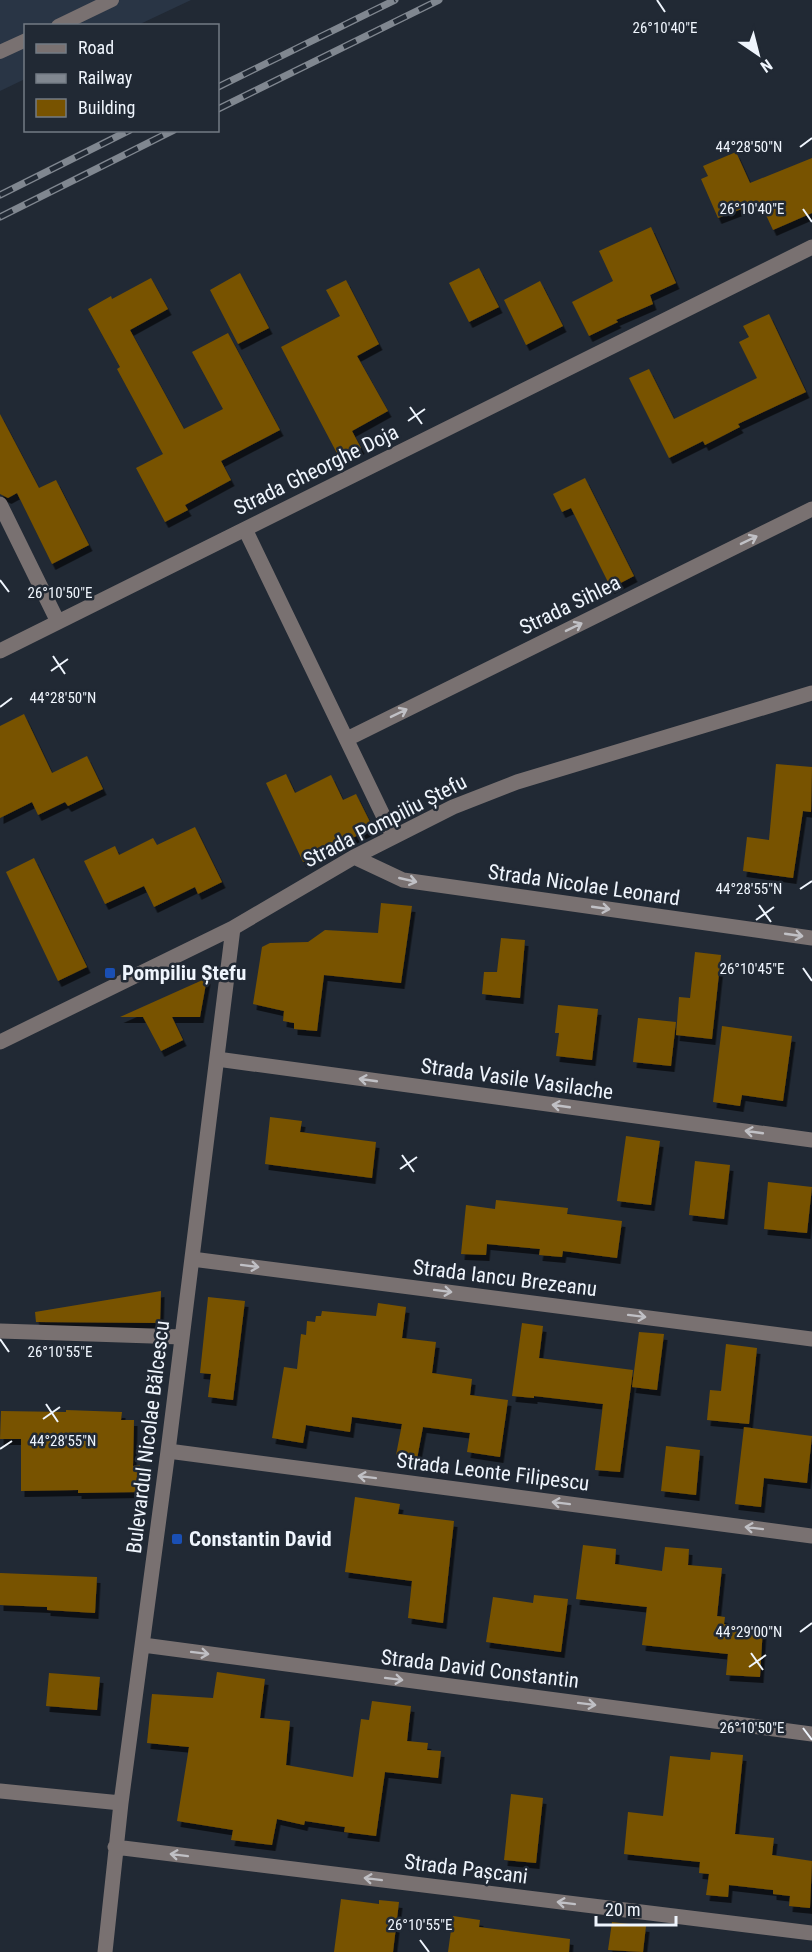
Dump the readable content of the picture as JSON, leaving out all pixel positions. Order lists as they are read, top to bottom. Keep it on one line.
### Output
{"streets":{"street":["Strada Gheorghe Doja","Strada Sihlea","Strada Pompiliu Ștefu","Strada Nicolae Leonard","Strada Vasile Vasilache","Strada Iancu Brezeanu","Bulevardul Nicolae Bălcescu","Strada Leonte Filipescu","Strada David Constantin","Strada Pașcani"]},"crossings":[["Strada Pompiliu Ștefu","Strada Nicolae Leonard"],["Strada Pompiliu Ștefu","Bulevardul Nicolae Bălcescu"],["Strada Vasile Vasilache","Bulevardul Nicolae Bălcescu"],["Strada Iancu Brezeanu","Bulevardul Nicolae Bălcescu"],["Bulevardul Nicolae Bălcescu","Strada Leonte Filipescu"],["Bulevardul Nicolae Bălcescu","Strada David Constantin"],["Bulevardul Nicolae Bălcescu","Strada Pașcani"]],"one_way":["Strada Sihlea","Strada Nicolae Leonard","Strada Vasile Vasilache","Strada Iancu Brezeanu","Strada Leonte Filipescu","Strada David Constantin","Strada Pașcani"],"places":{"transit":["Pompiliu Ștefu","Constantin David"]},"legend":["Road","Railway","Building"],"scale_bar":"20 m","north":"bottom right","coordinates":["26°10'40\"E","44°28'50\"N","26°10'50\"E","44°28'55\"N","26°10'45\"E","26°10'55\"E","44°29'00\"N"]}
